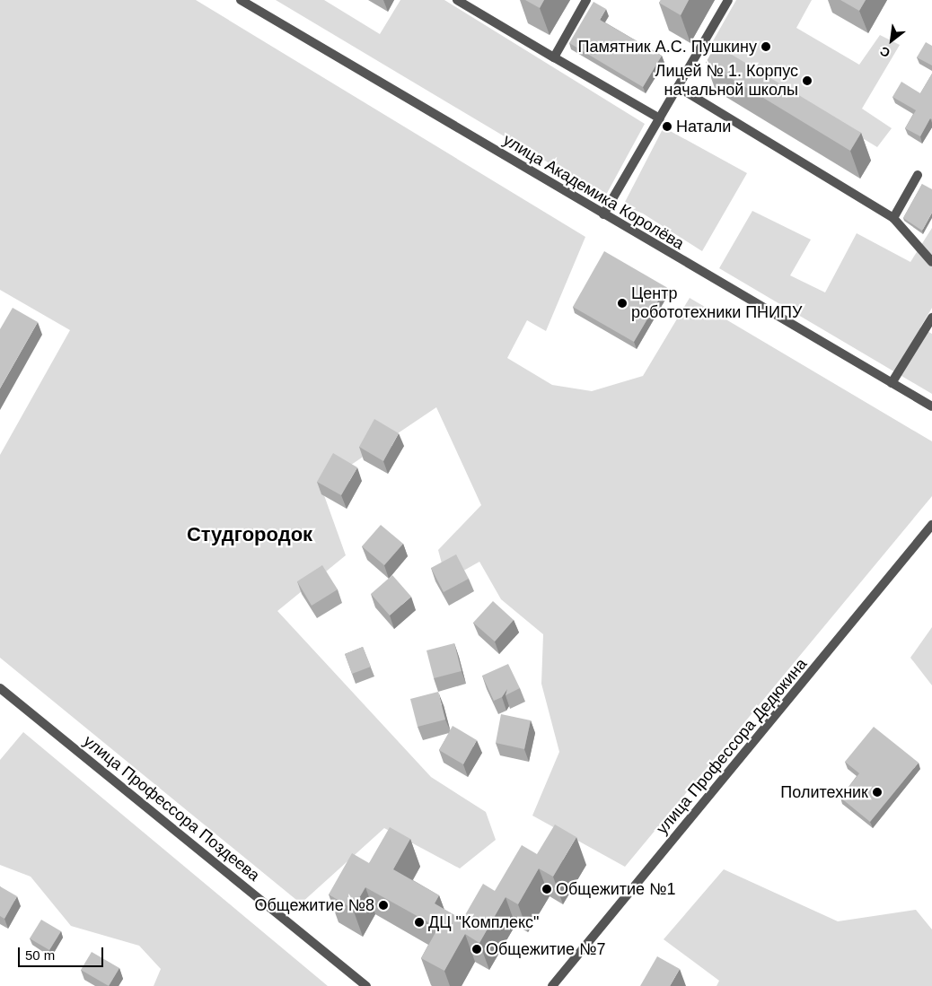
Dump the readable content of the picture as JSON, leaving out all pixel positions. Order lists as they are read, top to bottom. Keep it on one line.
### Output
{"streets":{"street":["улица Академика Королёва","улица Профессора Дедюкина","улица Профессора Поздеева"]},"districts":["Студгородок"],"places":["Памятник А.С. Пушкину","Лицей № 1. Корпус начальной школы","Натали","Центр робототехники ПНИПУ","Политехник","Общежитие №1","Общежитие №8","ДЦ \"Комплекс\"","Общежитие №7"],"scale_bar":"50 m","north":"bottom left"}
